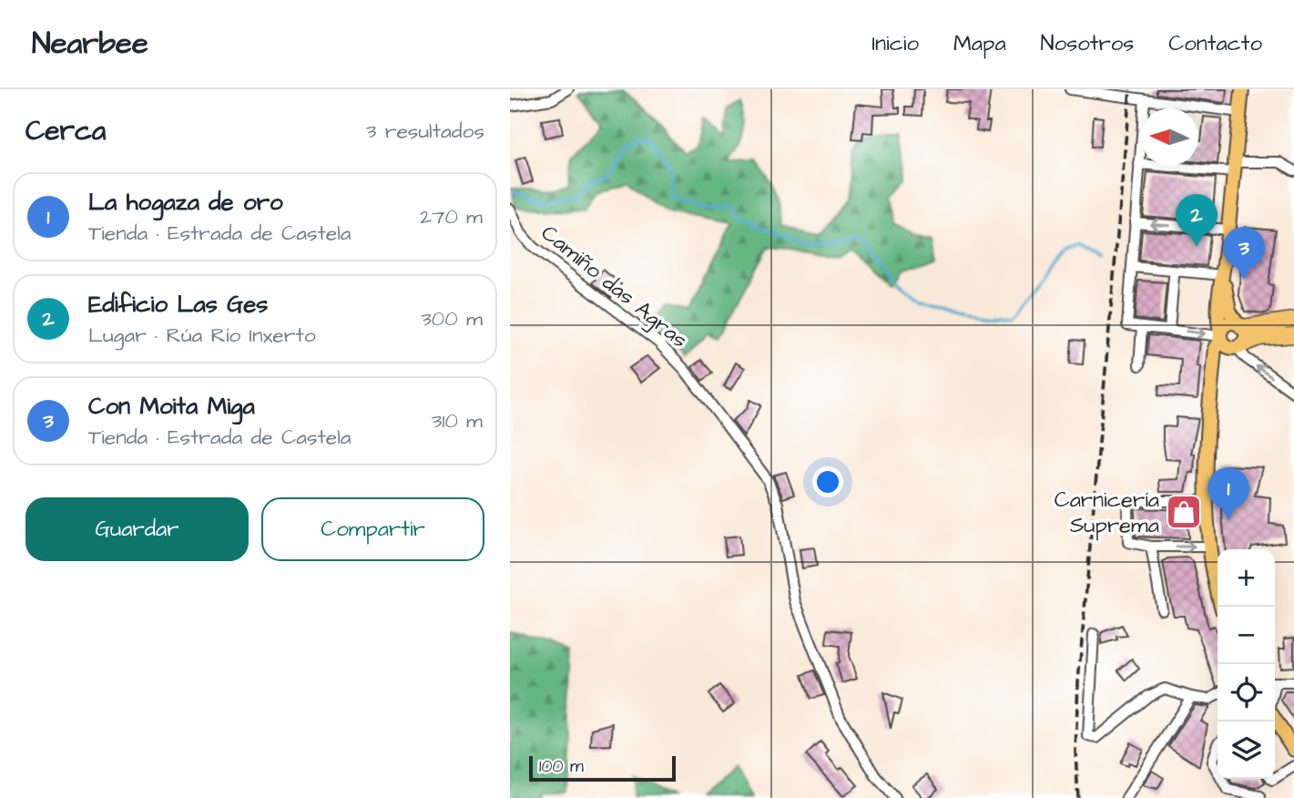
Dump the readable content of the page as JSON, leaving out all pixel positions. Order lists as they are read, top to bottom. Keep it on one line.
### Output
{"streets":{"street":["Camiño das Agras"]},"places":{"shop":["Carnicería Suprema"]},"scale_bar":"100 m","north":"left","page":{"header":"Nearbee","nav":["Inicio","Mapa","Nosotros","Contacto"],"heading":["Cerca","3 resultados"],"list":[{"mark":"1","name":"La hogaza de oro","note":"Tienda · Estrada de Castela","value":"270 m"},{"mark":"2","name":"Edificio Las Ges","note":"Lugar · Rúa Río Inxerto","value":"300 m"},{"mark":"3","name":"Con Moita Miga","note":"Tienda · Estrada de Castela","value":"310 m"}],"pins":["2","3","1"],"buttons":["Guardar","Compartir"],"map_buttons":["+","−"],"scale":"100 m"}}
